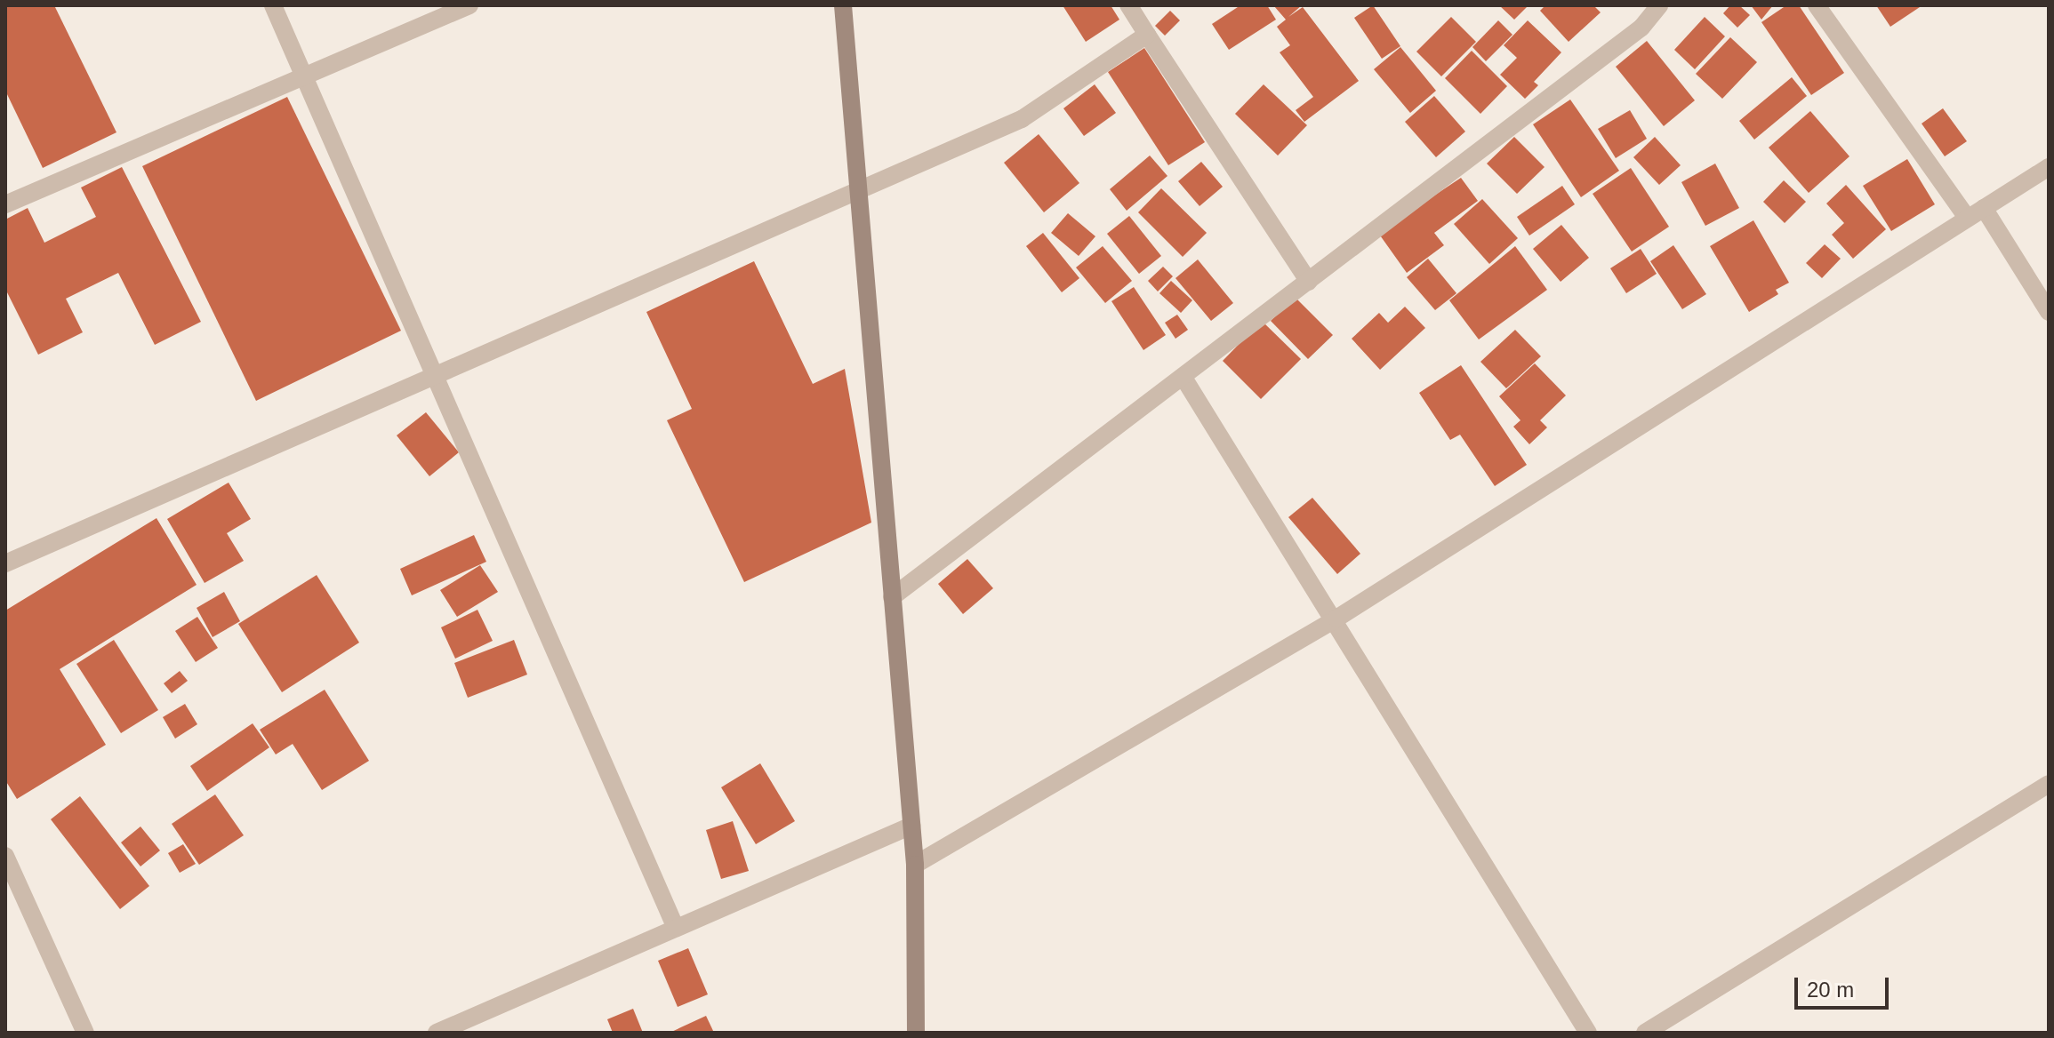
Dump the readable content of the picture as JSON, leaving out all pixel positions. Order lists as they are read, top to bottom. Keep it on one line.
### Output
{"scale_bar":"20 m"}
